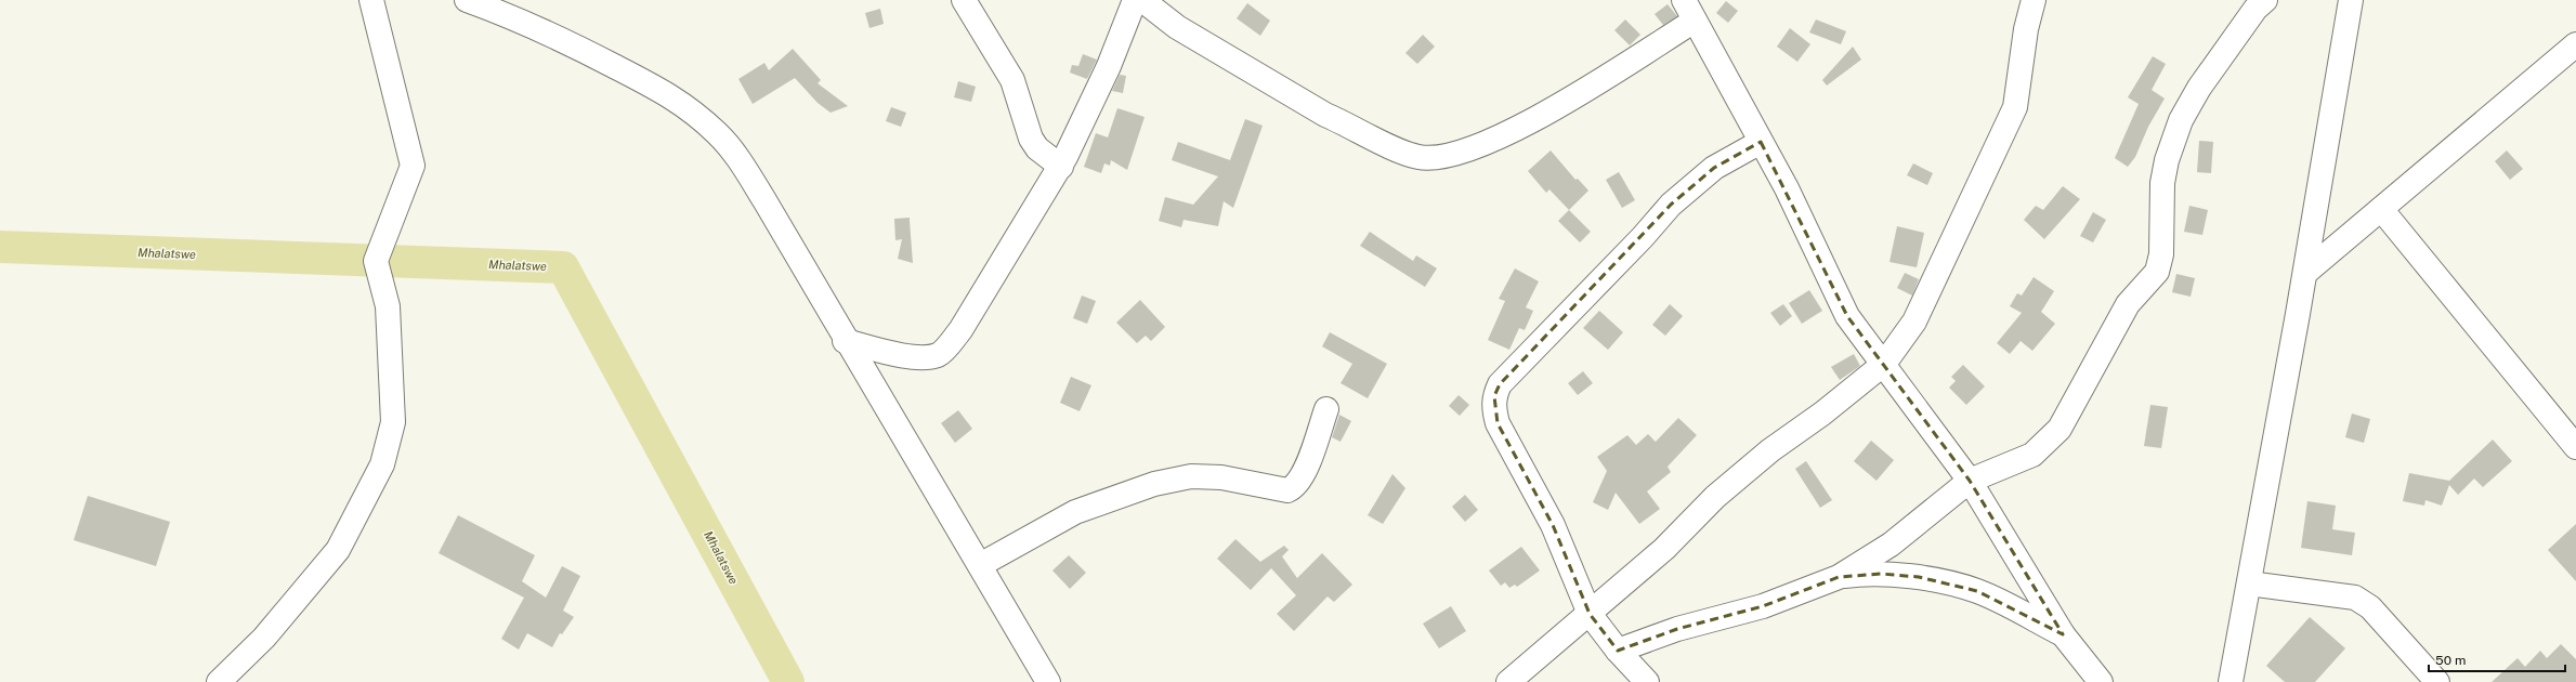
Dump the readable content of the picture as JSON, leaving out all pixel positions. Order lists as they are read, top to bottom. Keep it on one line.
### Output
{"water":["Mhalatswe"],"scale_bar":"50 m"}
